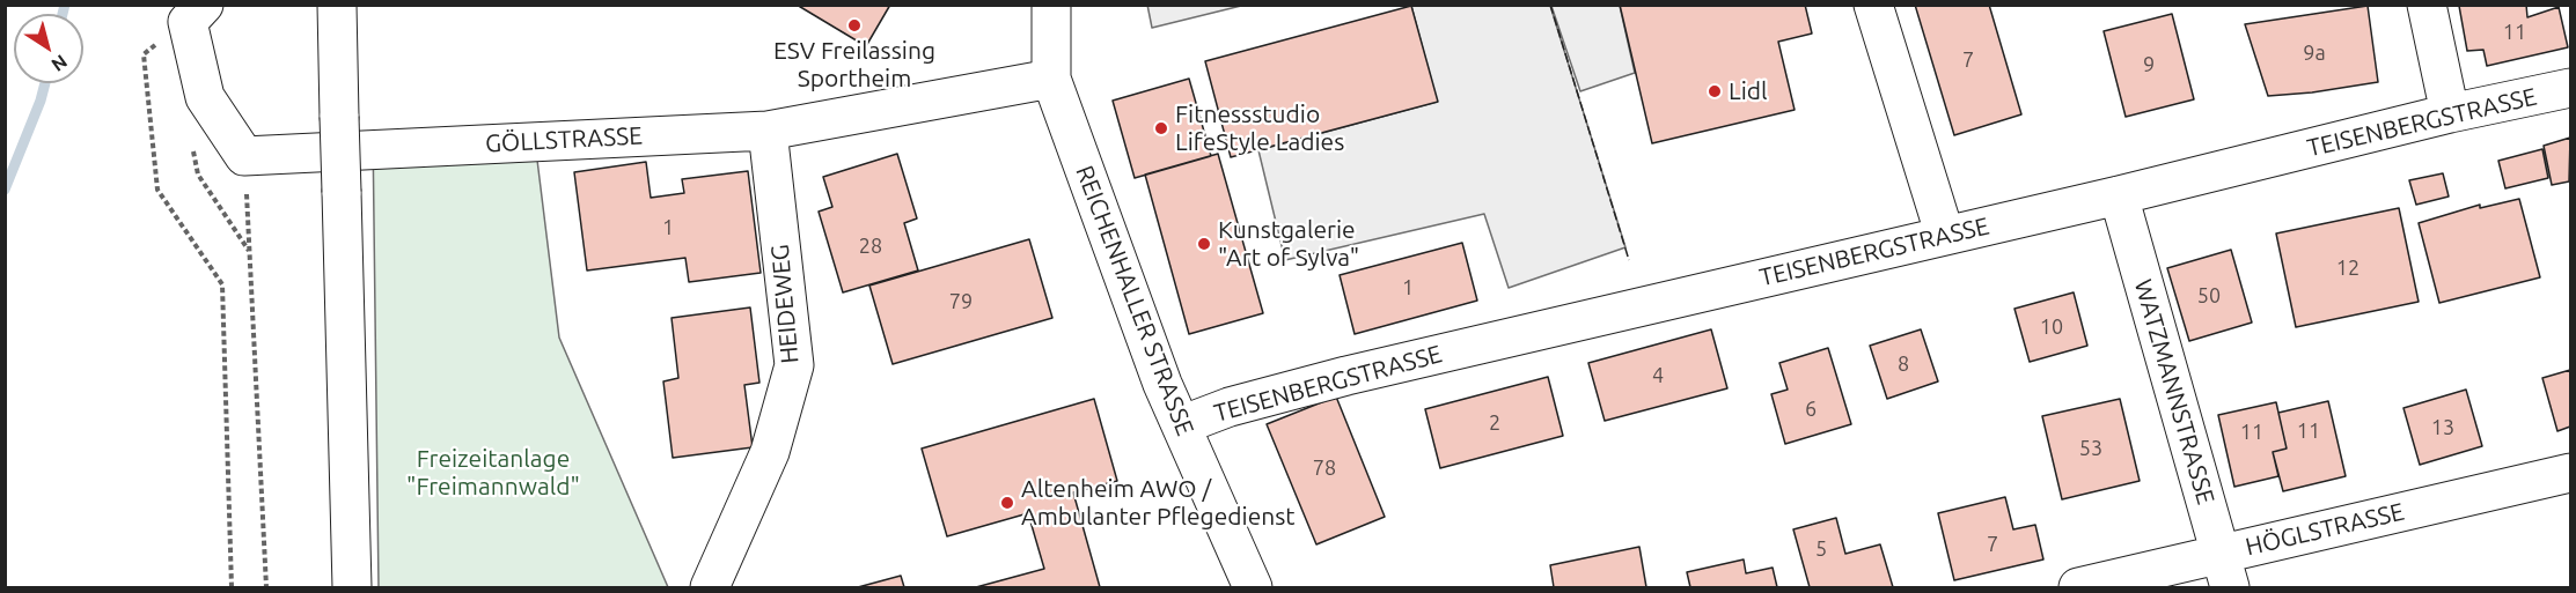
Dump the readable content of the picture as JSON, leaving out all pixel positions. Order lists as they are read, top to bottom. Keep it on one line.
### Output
{"streets":{"street":["TEISENBERGSTRASSE","GÖLLSTRASSE","REICHENHALLER STRASSE","HEIDEWEG","WATZMANNSTRASSE","HÖGLSTRASSE"]},"crossings":[["TEISENBERGSTRASSE","REICHENHALLER STRASSE"],["TEISENBERGSTRASSE","WATZMANNSTRASSE"],["GÖLLSTRASSE","REICHENHALLER STRASSE"],["GÖLLSTRASSE","HEIDEWEG"],["WATZMANNSTRASSE","HÖGLSTRASSE"]],"parks":["Freizeitanlage \"Freimannwald\""],"places":["ESV Freilassing Sportheim","Lidl","Fitnessstudio LifeStyle Ladies","Kunstgalerie \"Art of Sylva\"","Altenheim AWO / Ambulanter Pflegedienst"],"house_numbers":["11","9a","7","9","1","28","12","1","50","79","10","8","4","6","2","13","11","11","53","78","7","5"],"north":"bottom right"}
